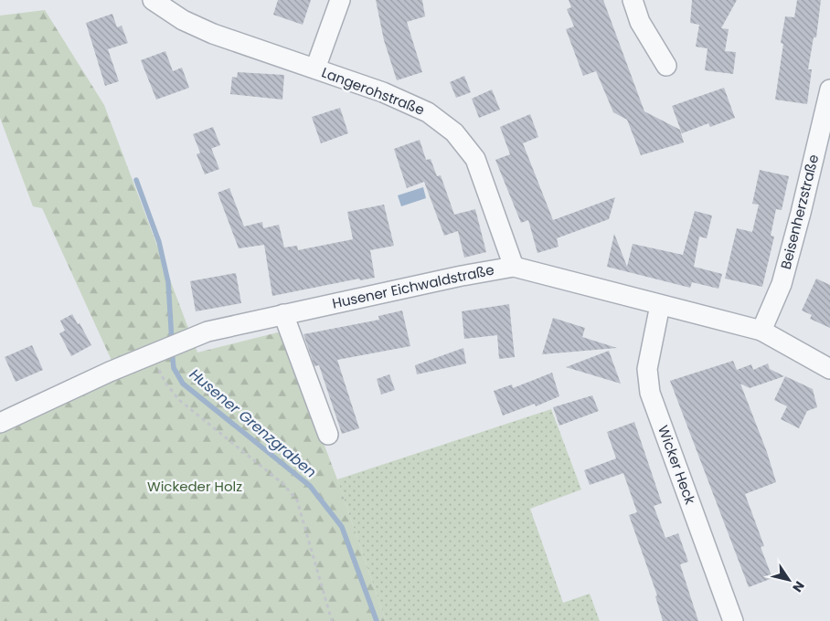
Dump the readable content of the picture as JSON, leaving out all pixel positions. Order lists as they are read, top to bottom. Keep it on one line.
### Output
{"streets":{"street":["Langerohstraße","Beisenherzstraße","Husener Eichwaldstraße","Wicker Heck"]},"crossings":[["Langerohstraße","Husener Eichwaldstraße"],["Beisenherzstraße","Husener Eichwaldstraße"],["Husener Eichwaldstraße","Wicker Heck"]],"water":["Husener Grenzgraben"],"parks":["Wickeder Holz"],"north":"bottom right"}
